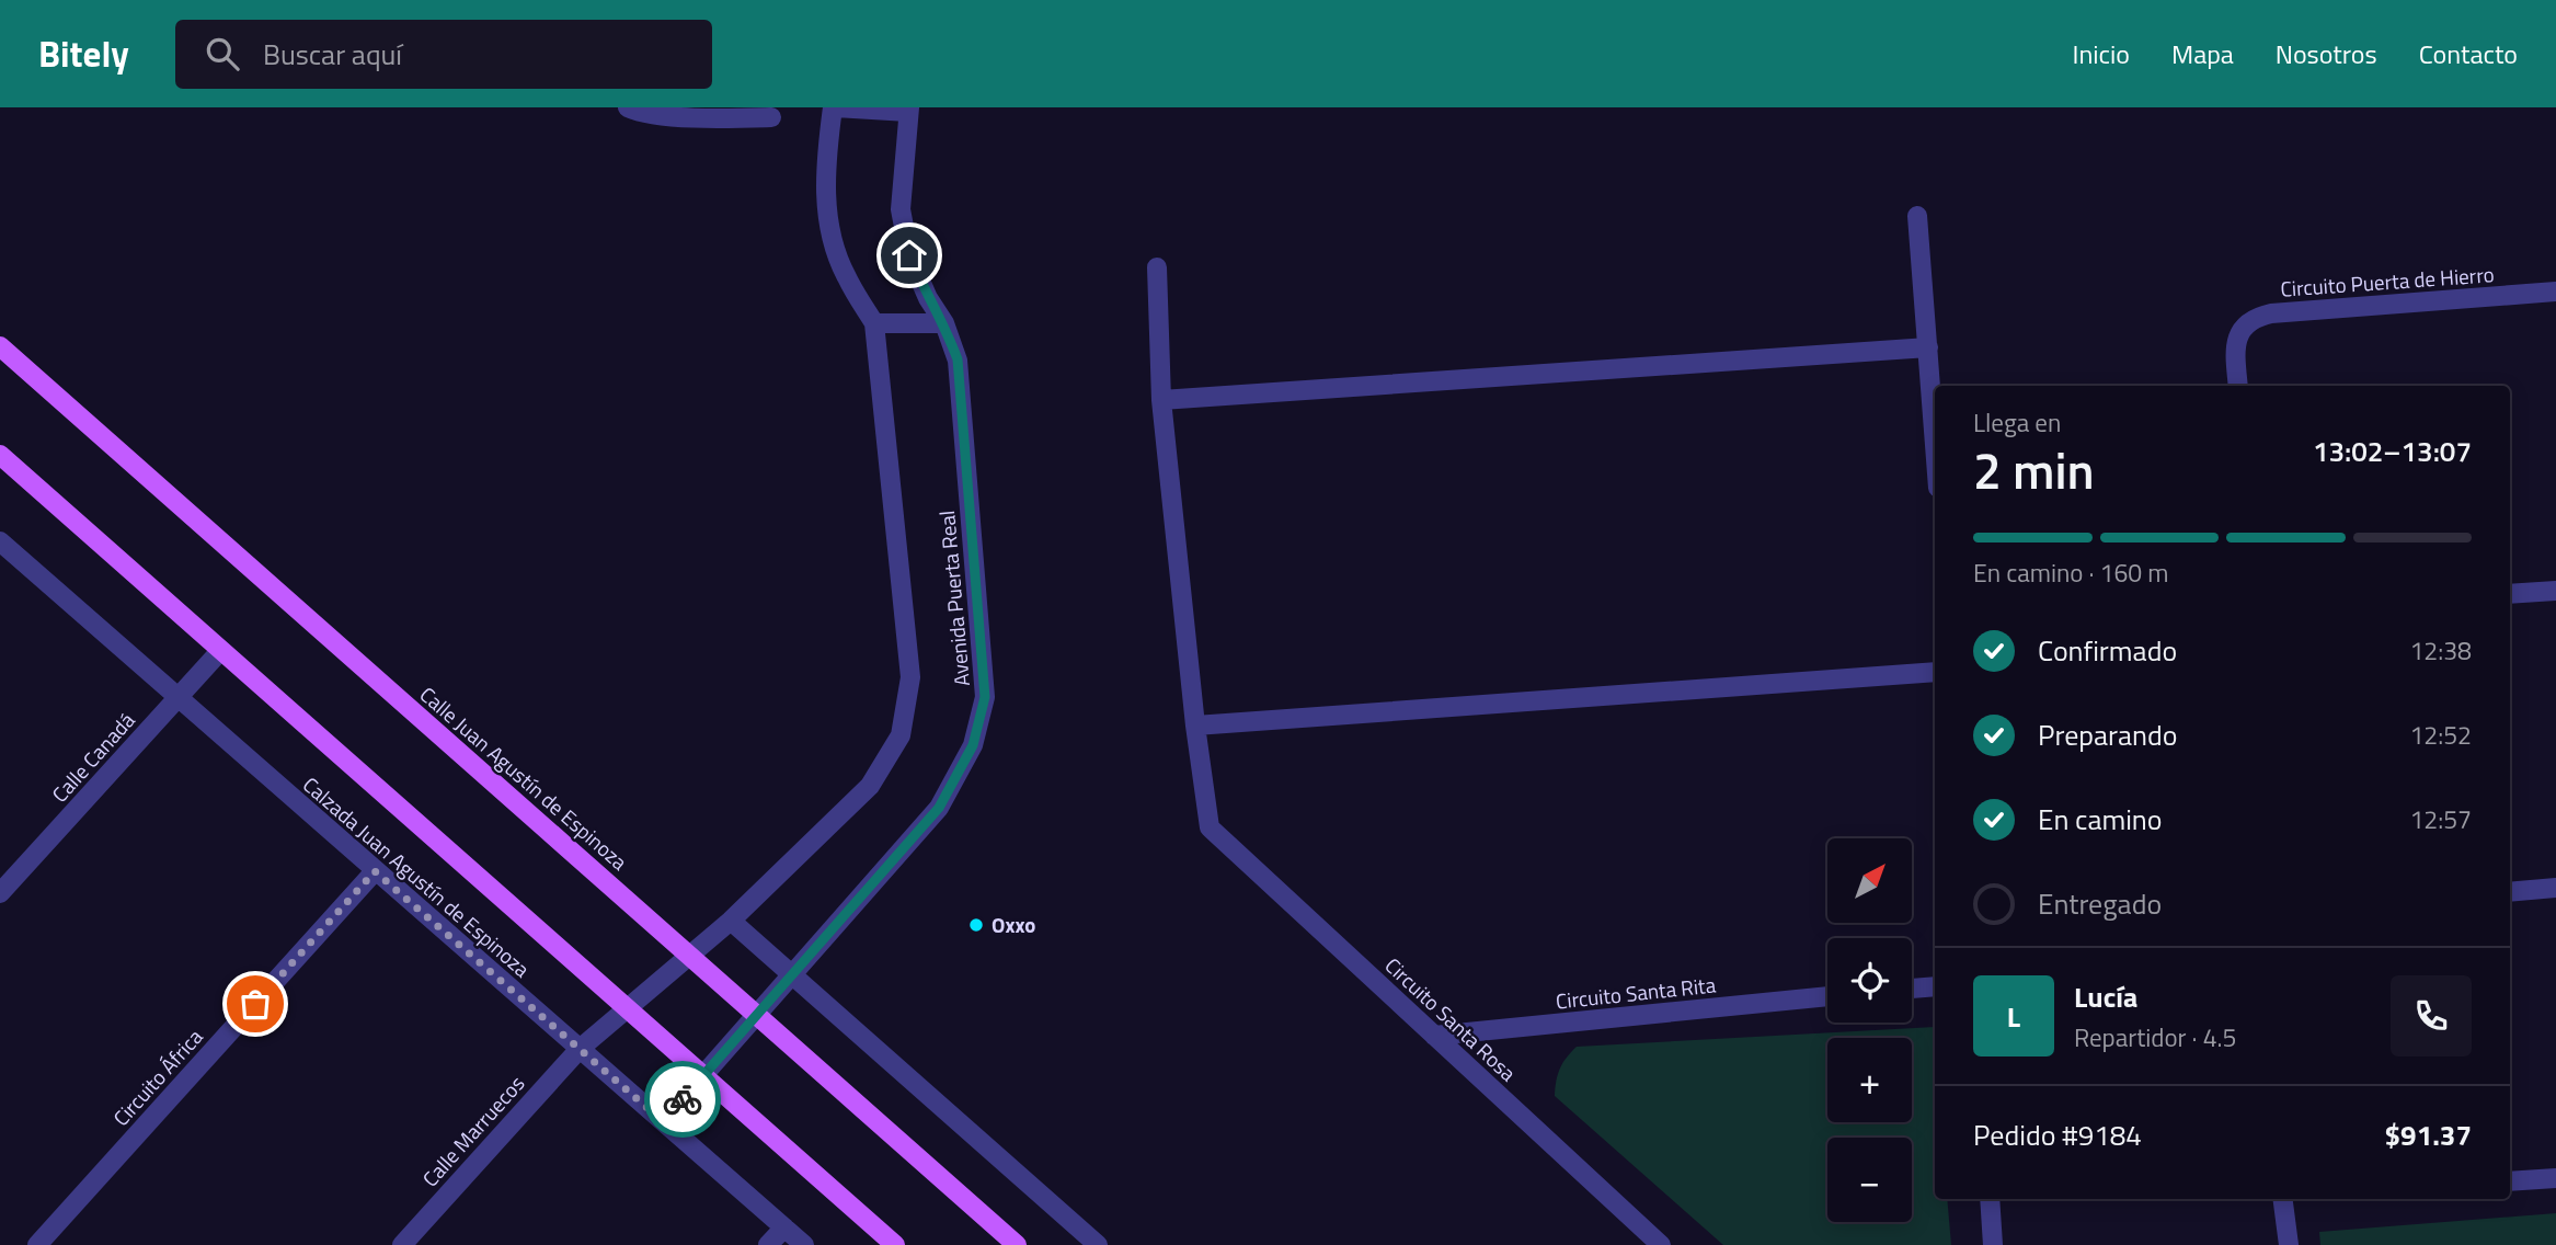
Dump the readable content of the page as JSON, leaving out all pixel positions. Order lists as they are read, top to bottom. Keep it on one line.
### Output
{"streets":{"main road":["Calle Juan Agustín de Espinoza"],"street":["Circuito Puerta de Hierro","Avenida Puerta Real","Calle Canadá","Calzada Juan Agustín de Espinoza","Circuito Santa Rita","Circuito Santa Rosa","Circuito África","Calle Marruecos"]},"crossings":[["Avenida Puerta Real","Calle Juan Agustín de Espinoza"],["Avenida Puerta Real","Calzada Juan Agustín de Espinoza"],["Calle Canadá","Calzada Juan Agustín de Espinoza"],["Calzada Juan Agustín de Espinoza","Circuito África"],["Calzada Juan Agustín de Espinoza","Calle Marruecos"],["Circuito Santa Rita","Circuito Santa Rosa"]],"places":["Oxxo"],"north":"top right","page":{"header":"Bitely","search":"Buscar aquí","nav":["Inicio","Mapa","Nosotros","Contacto"],"heading":["2 min","Llega en","13:02–13:07"],"panel":["Lucía","Repartidor · 4.5","Pedido #9184","$91.37"],"bar":"En camino · 160 m","list":[["Confirmado","12:38"],["Preparando","12:52"],["En camino","12:57"],"Entregado"],"map_buttons":["+","−"],"round":"L"}}
